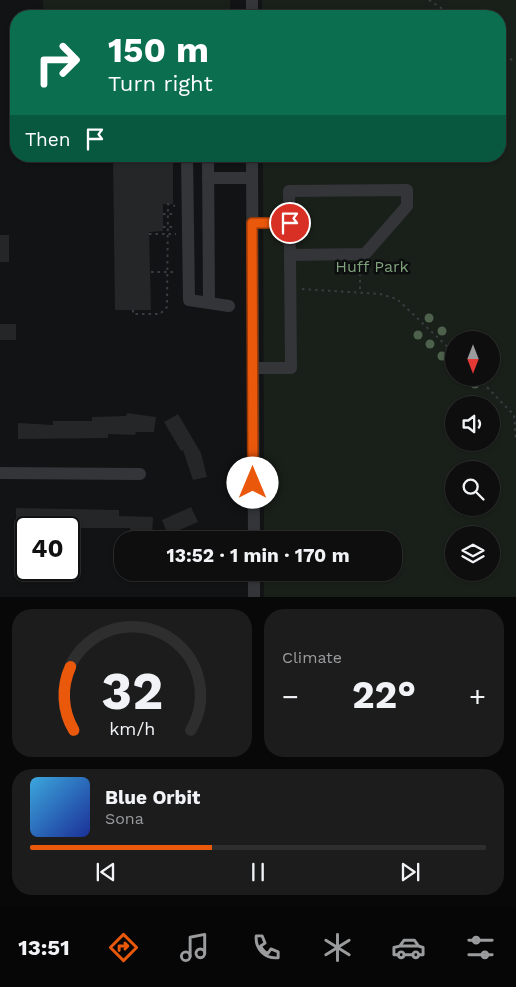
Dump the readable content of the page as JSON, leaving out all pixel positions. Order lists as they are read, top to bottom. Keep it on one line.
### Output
{"parks":["Huff Park"],"north":"bottom","page":{"turn":["150 m","Turn right"],"then":"Then","limit":"40","trip":"13:52 · 1 min · 170 m","tile":"Climate","heat":["−","22°","+"],"song":["Blue Orbit","Sona"],"tabs":"13:51","gauge":["32","km/h"]}}
